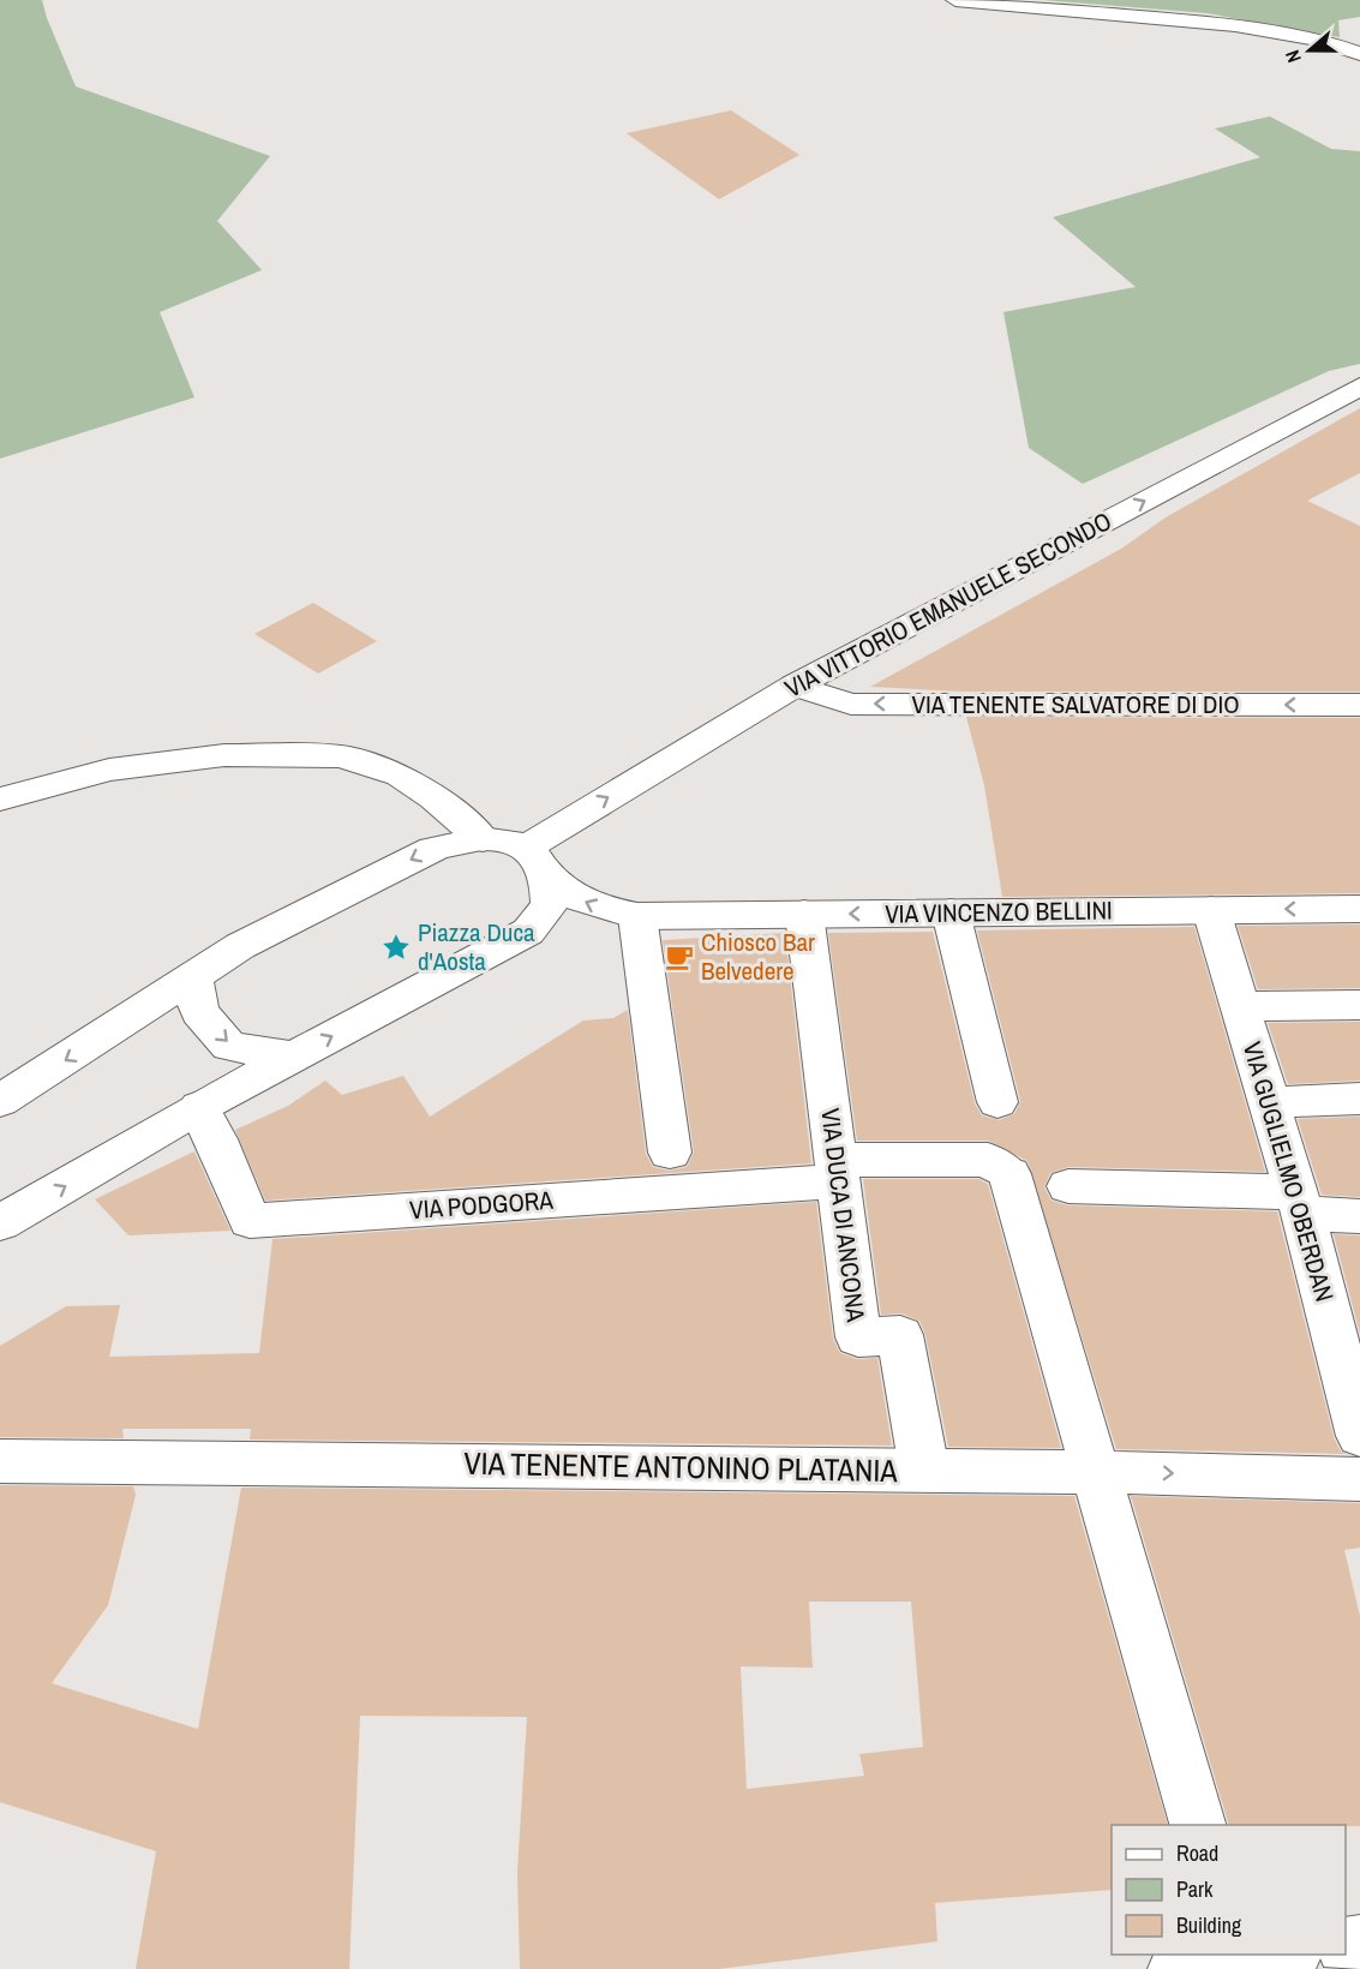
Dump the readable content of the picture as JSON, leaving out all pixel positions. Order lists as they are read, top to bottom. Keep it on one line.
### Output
{"streets":{"street":["VIA VITTORIO EMANUELE SECONDO","VIA TENENTE SALVATORE DI DIO","VIA VINCENZO BELLINI","VIA GUGLIELMO OBERDAN","VIA PODGORA","VIA DUCA DI ANCONA","VIA TENENTE ANTONINO PLATANIA"]},"crossings":[["VIA VITTORIO EMANUELE SECONDO","VIA TENENTE SALVATORE DI DIO"],["VIA VINCENZO BELLINI","VIA GUGLIELMO OBERDAN"],["VIA VINCENZO BELLINI","VIA DUCA DI ANCONA"],["VIA PODGORA","VIA DUCA DI ANCONA"],["VIA DUCA DI ANCONA","VIA TENENTE ANTONINO PLATANIA"]],"one_way":["VIA VITTORIO EMANUELE SECONDO","VIA TENENTE SALVATORE DI DIO"],"places":{"place":["Piazza Duca d'Aosta"],"cafe":["Chiosco Bar Belvedere"]},"legend":["Road","Park","Building"],"north":"left"}
